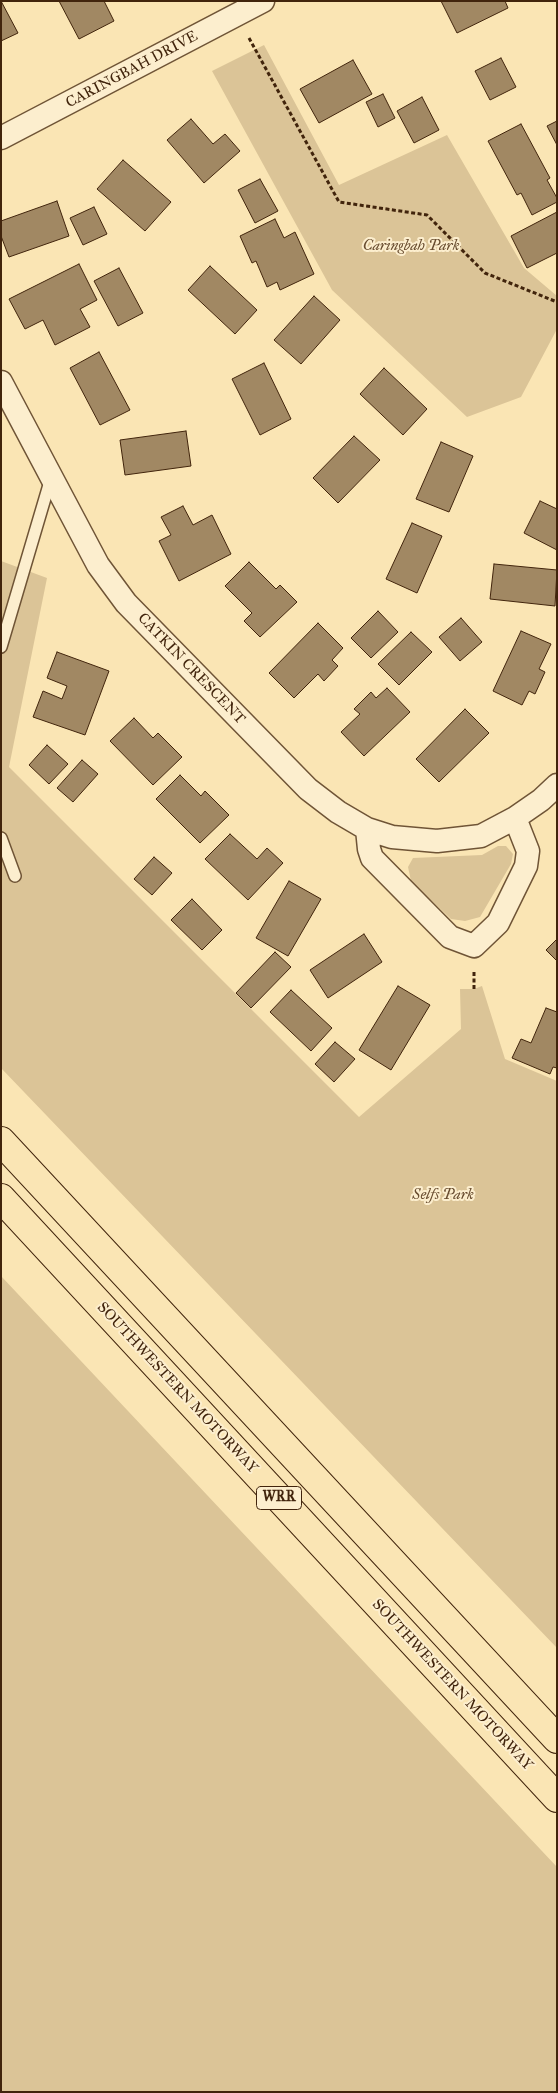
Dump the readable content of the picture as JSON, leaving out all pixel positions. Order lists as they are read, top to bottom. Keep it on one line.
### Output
{"streets":{"highway":["SOUTHWESTERN MOTORWAY","WRR"],"street":["CARINGBAH DRIVE","CATKIN CRESCENT"]},"parks":["Caringbah Park","Selfs Park"]}
